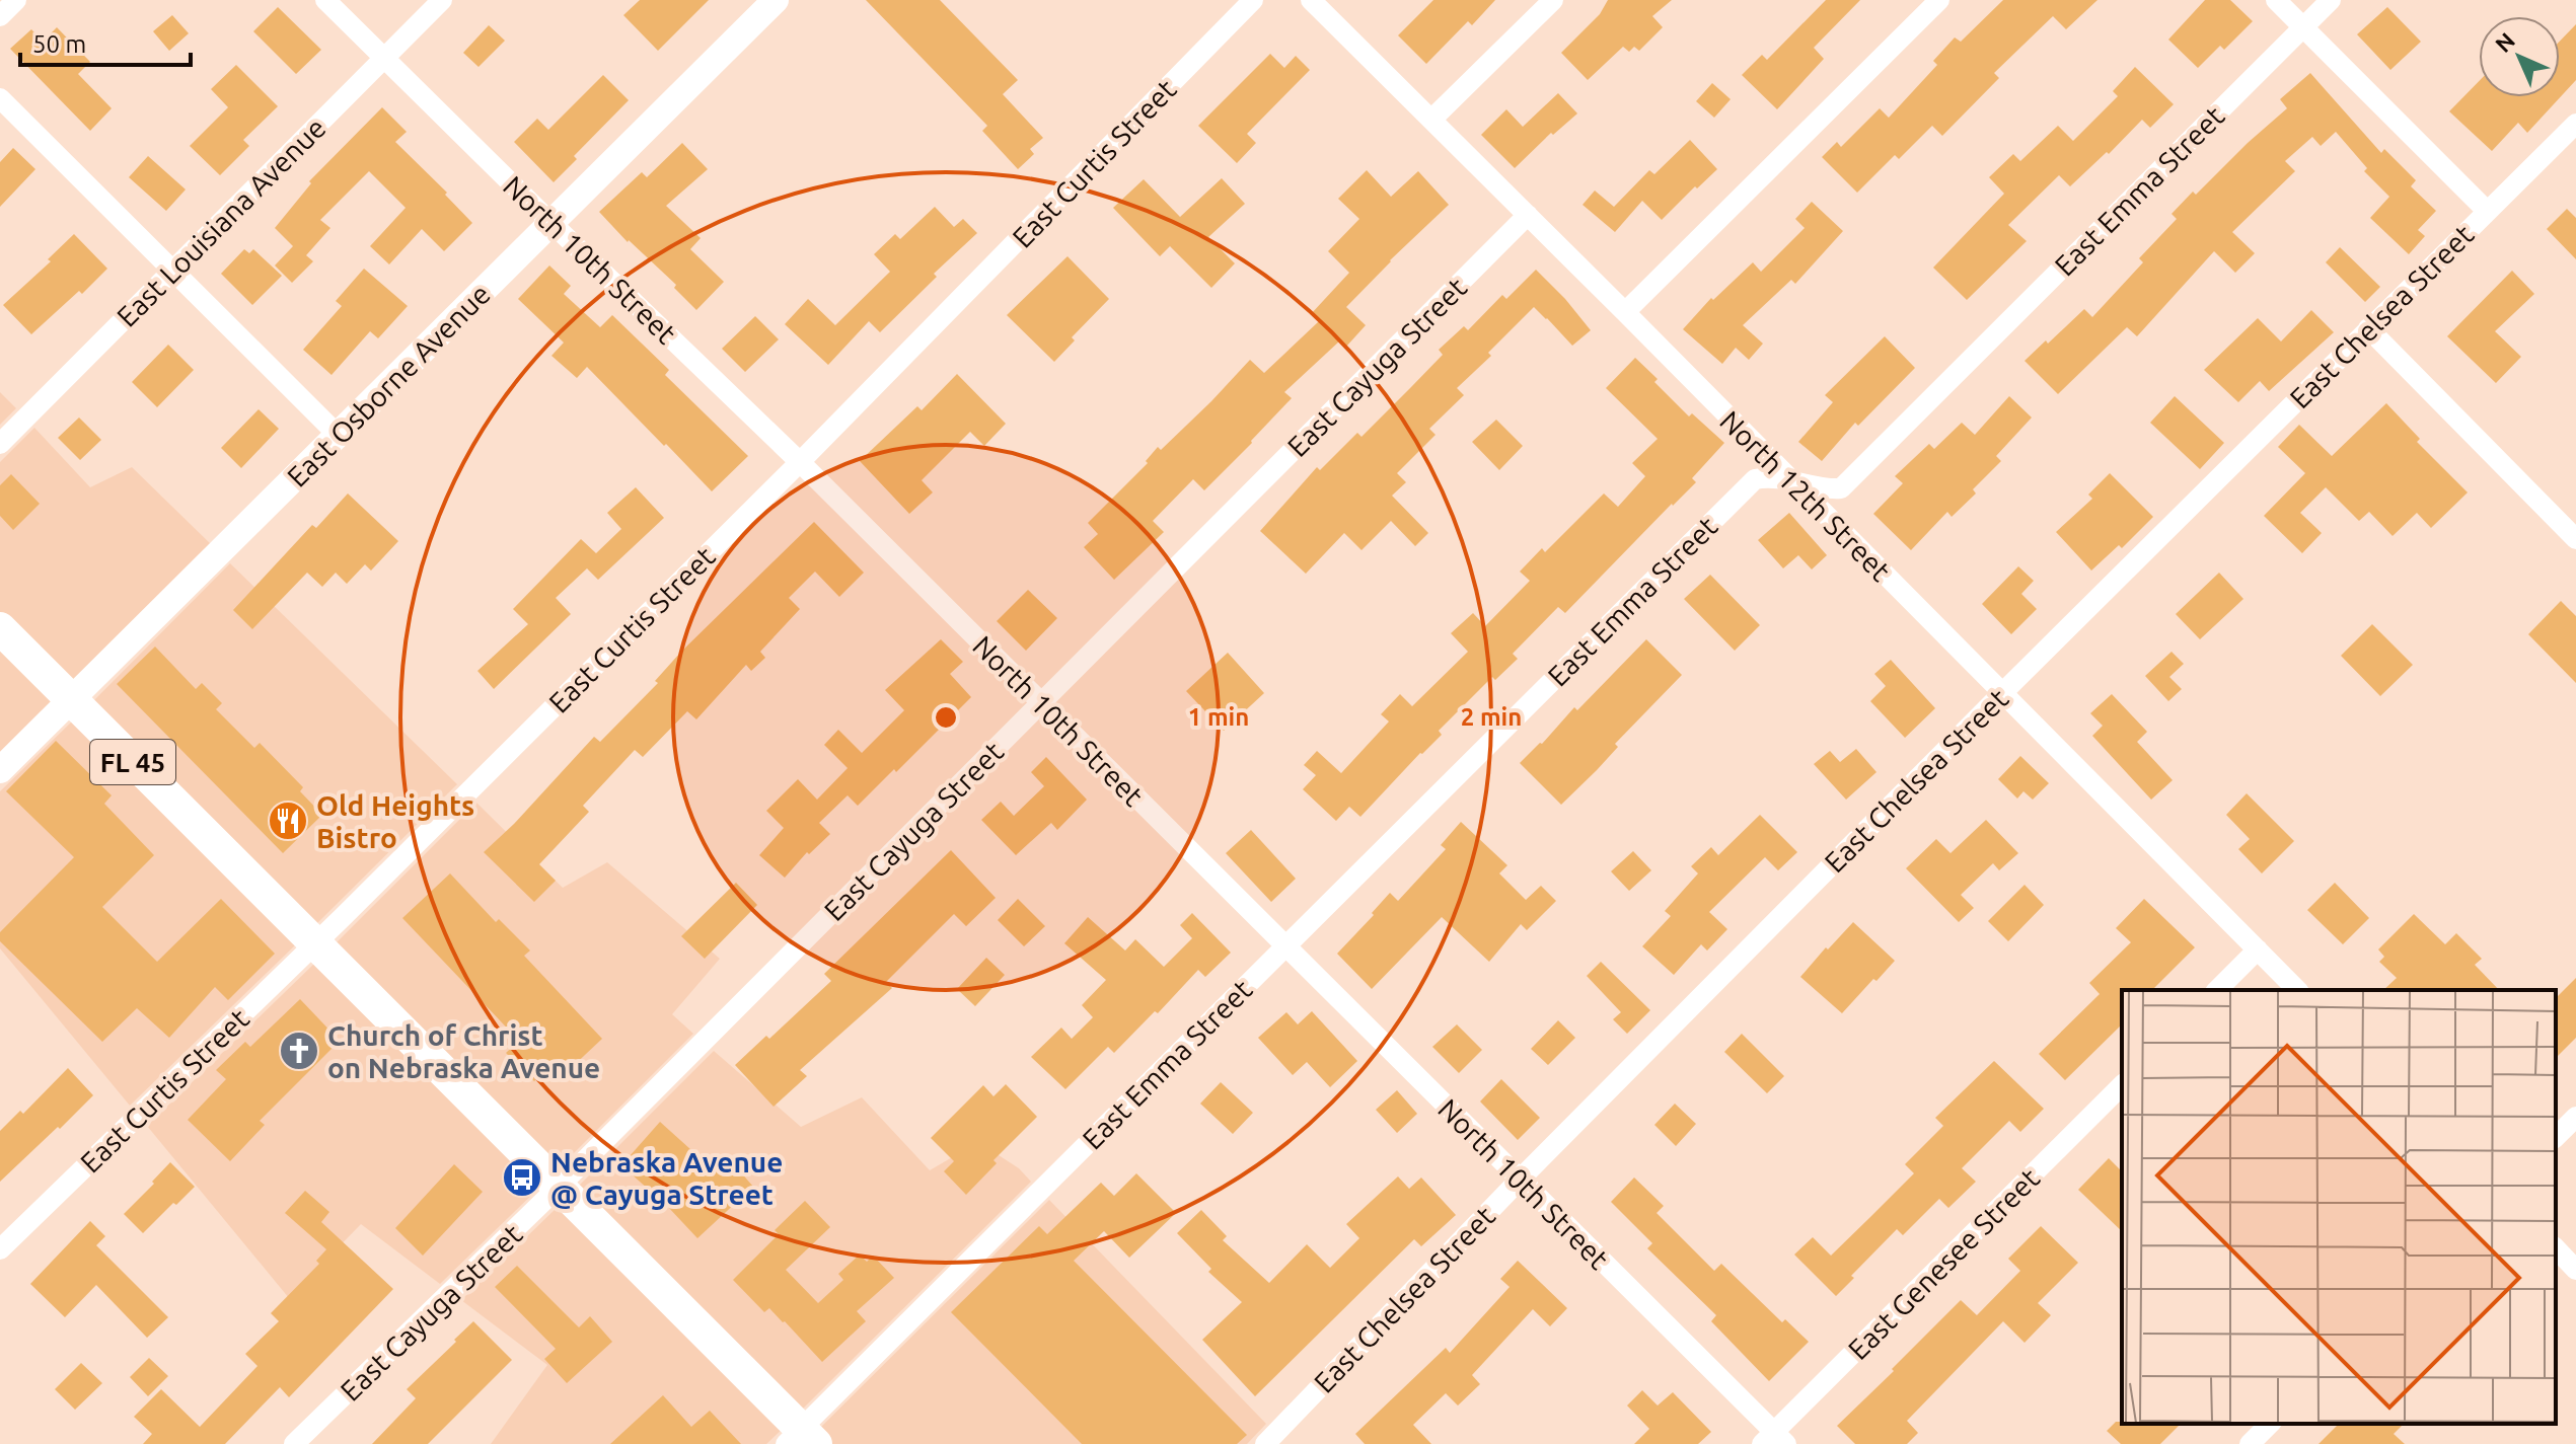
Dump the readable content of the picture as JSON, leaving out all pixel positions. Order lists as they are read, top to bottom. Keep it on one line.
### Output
{"streets":{"main road":["FL 45"],"street":["East Curtis Street","East Emma Street","East Louisiana Avenue","North 10th Street","East Chelsea Street","East Cayuga Street","East Osborne Avenue","North 12th Street","East Genesee Street"]},"crossings":[["East Curtis Street","North 10th Street"],["East Curtis Street","FL 45"],["East Emma Street","North 10th Street"],["East Emma Street","North 12th Street"],["East Emma Street","FL 45"],["East Louisiana Avenue","North 10th Street"],["North 10th Street","East Chelsea Street"],["North 10th Street","East Cayuga Street"],["North 10th Street","East Osborne Avenue"],["North 10th Street","East Genesee Street"],["East Chelsea Street","North 12th Street"],["East Cayuga Street","North 12th Street"],["East Cayuga Street","FL 45"],["East Osborne Avenue","FL 45"]],"places":{"restaurant":["Old Heights Bistro"],"church":["Church of Christ on Nebraska Avenue"],"bus stop":["Nebraska Avenue @ Cayuga Street"]},"scale_bar":"50 m","north":"top left","rings":["1 min","2 min"]}
